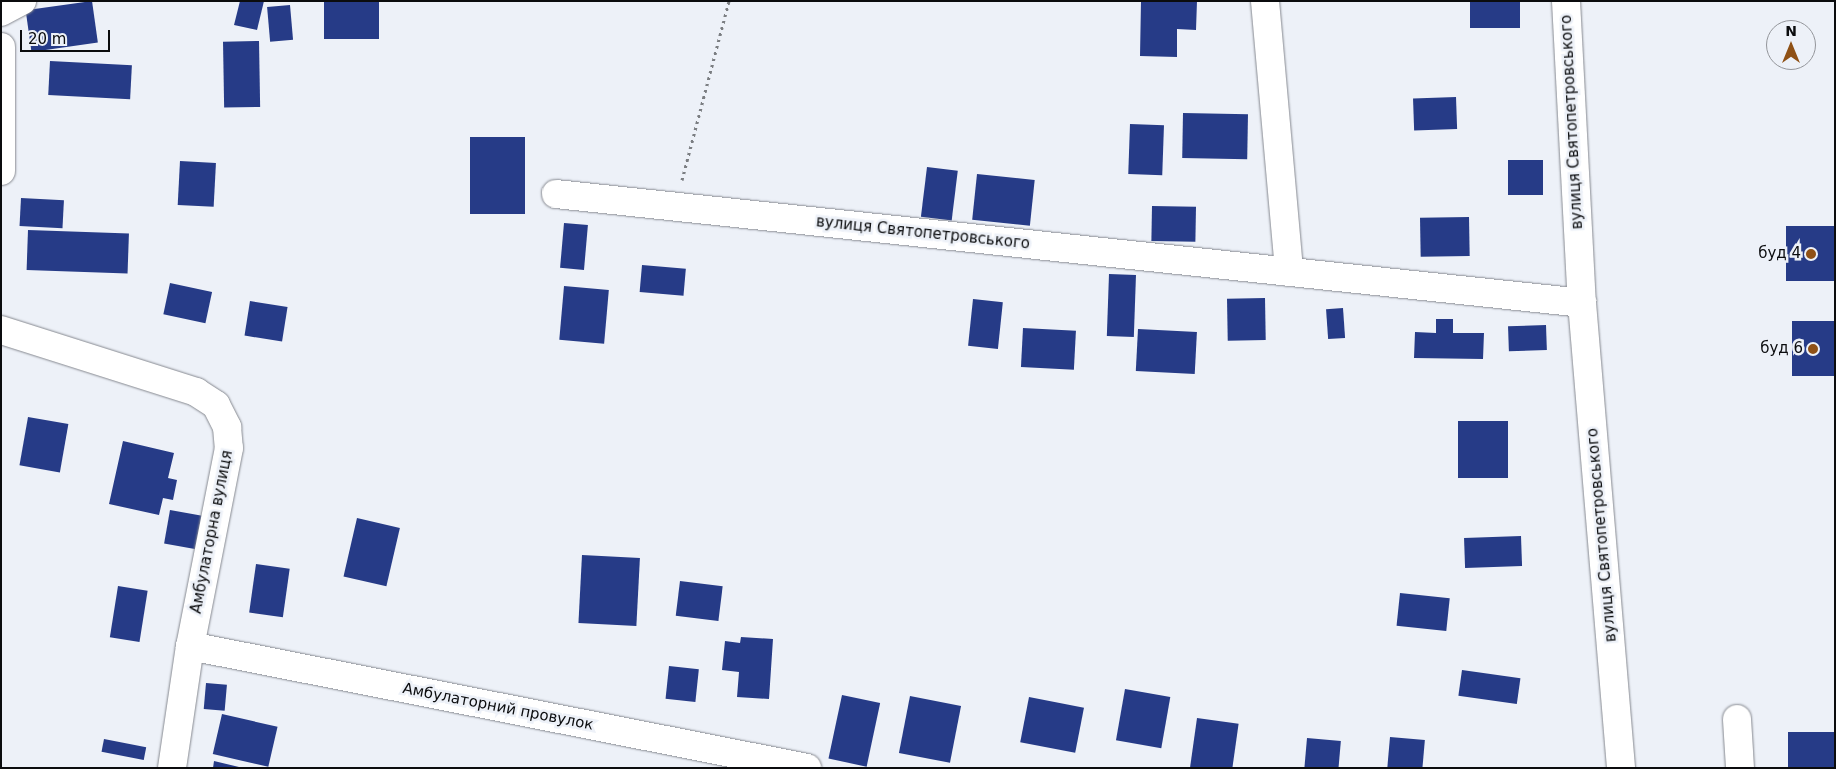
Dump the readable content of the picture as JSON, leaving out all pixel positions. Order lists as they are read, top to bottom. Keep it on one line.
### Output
{"streets":{"street":["вулиця Святопетровського","Амбулаторна вулиця","Амбулаторний провулок"]},"crossings":[["Амбулаторна вулиця","Амбулаторний провулок"]],"places":["буд 4","буд 6"],"scale_bar":"20 m","north":"top"}
